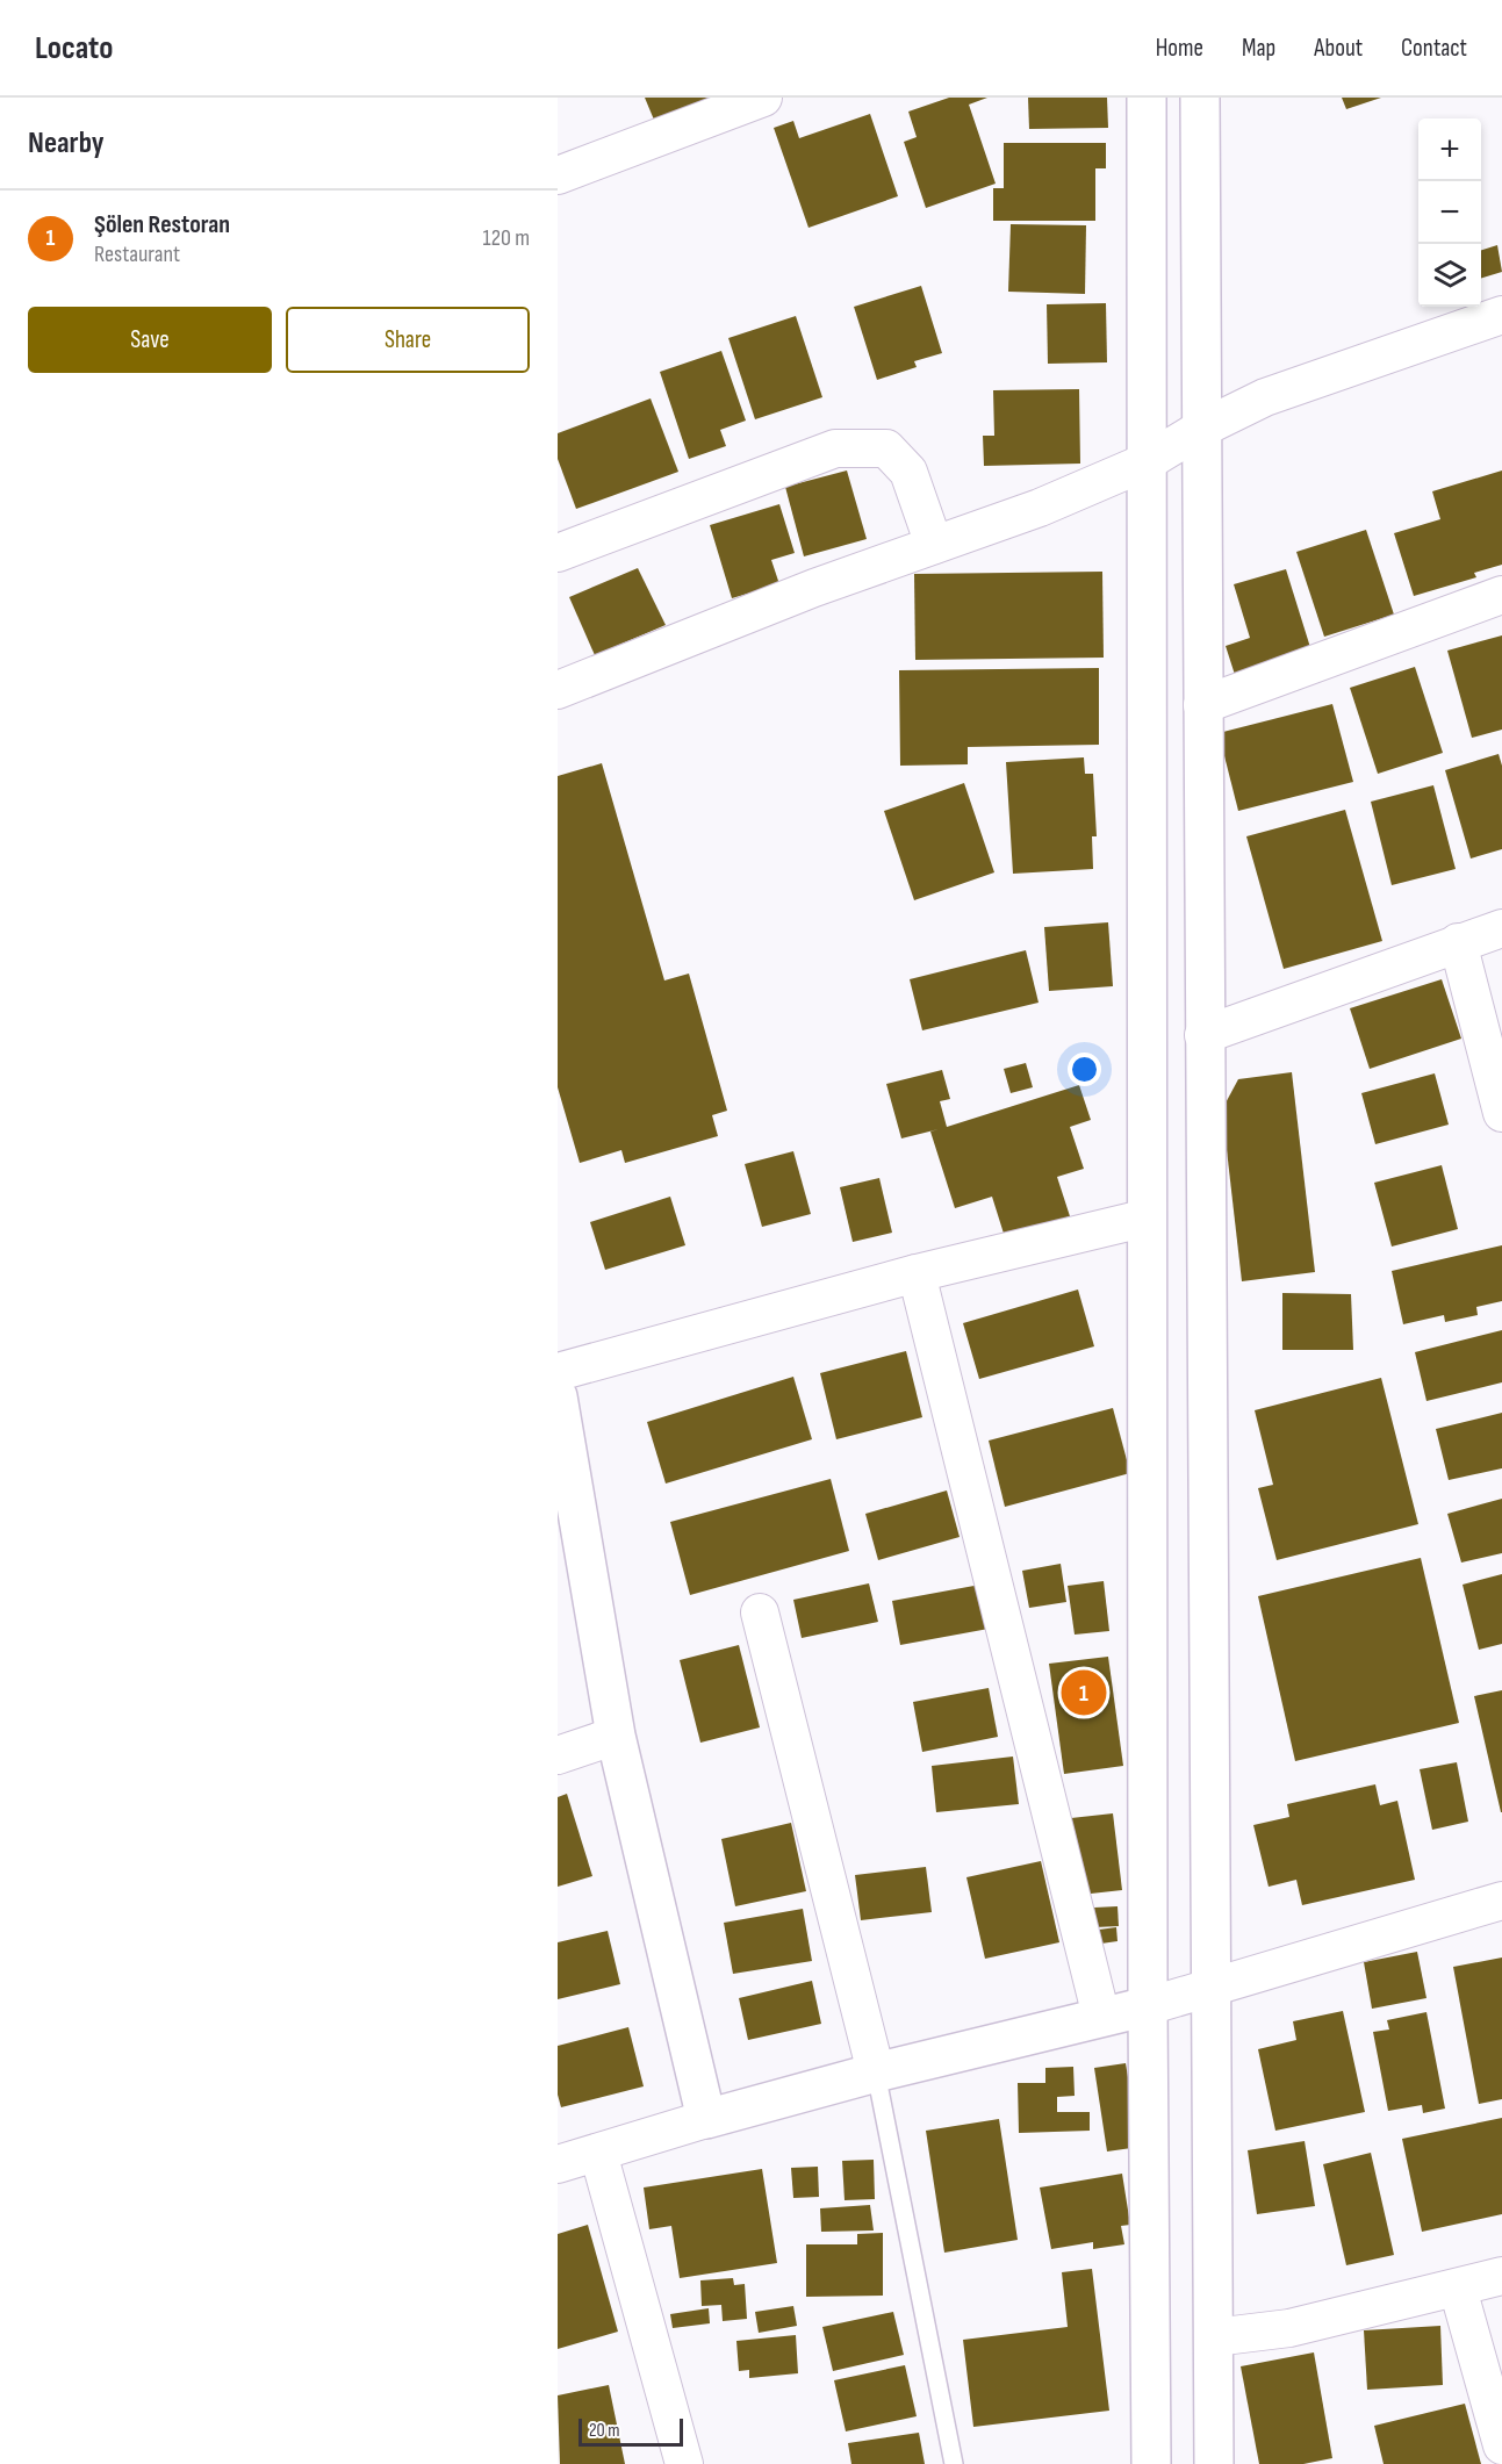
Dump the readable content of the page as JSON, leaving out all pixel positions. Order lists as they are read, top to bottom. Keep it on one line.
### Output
{"scale_bar":"20 m","page":{"header":"Locato","nav":["Home","Map","About","Contact"],"heading":"Nearby","map_buttons":["+","−"],"list":[{"mark":"1","name":"Şölen Restoran","note":"Restaurant","value":"120 m"}],"buttons":["Save","Share"],"pins":"1","scale":"20 m"}}
